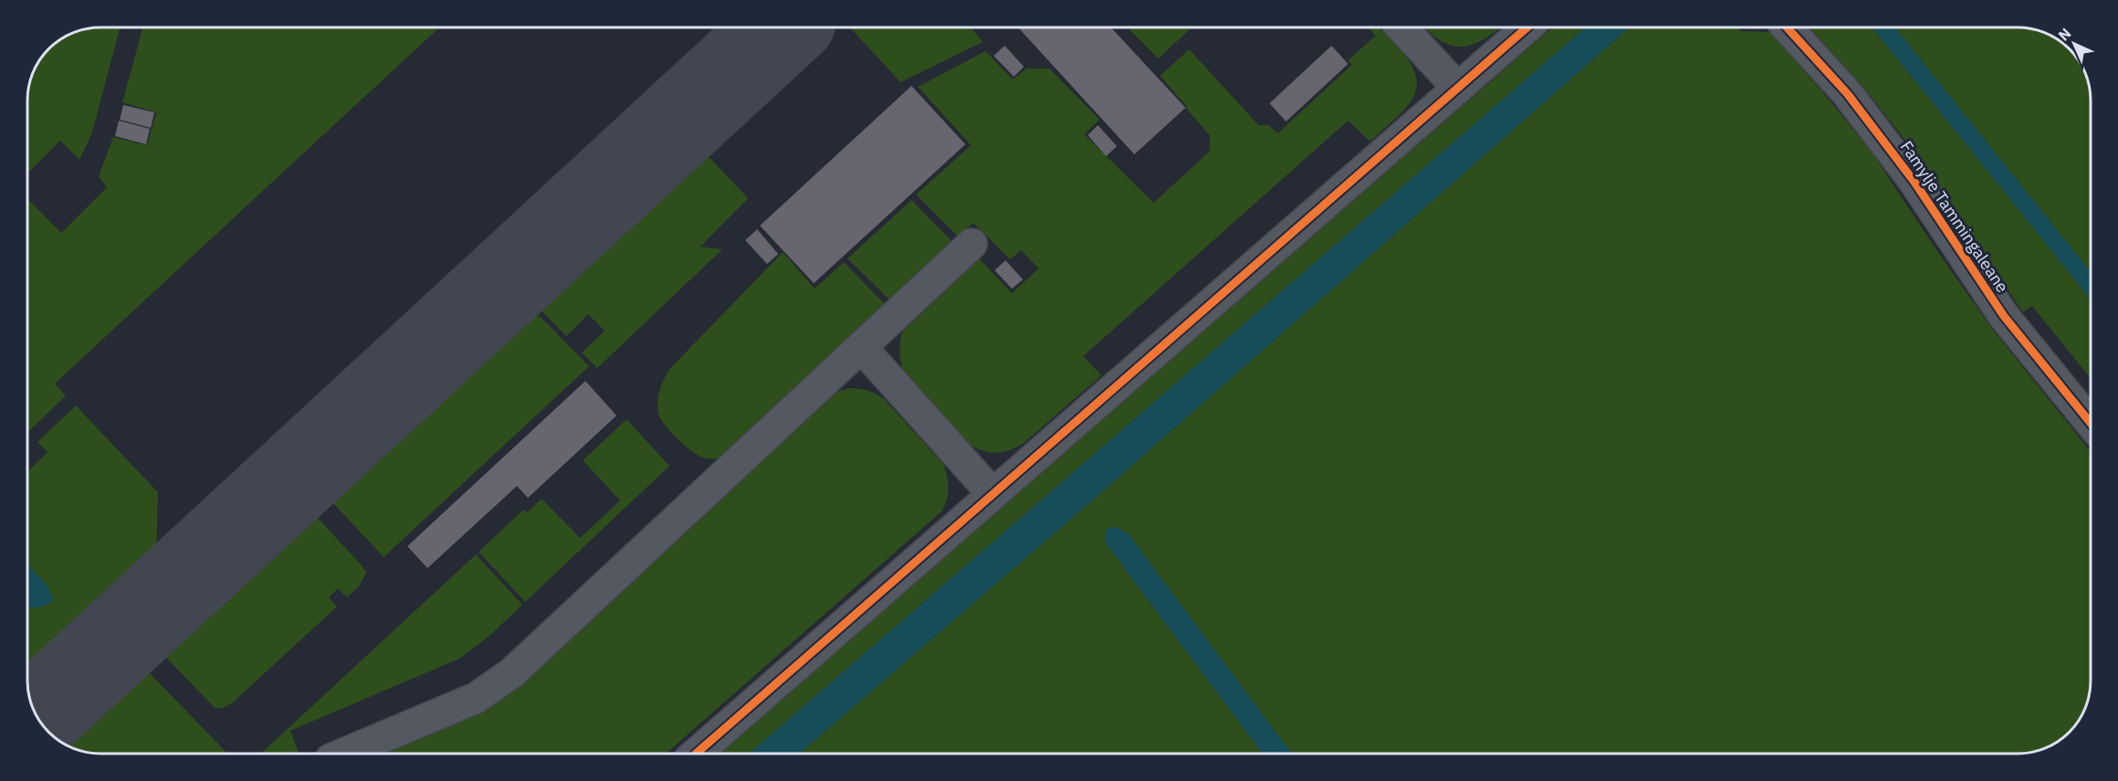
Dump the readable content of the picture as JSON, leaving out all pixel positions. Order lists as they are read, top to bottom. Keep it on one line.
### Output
{"streets":{"street":["Famylje Tammingaleane"]},"north":"top left"}
